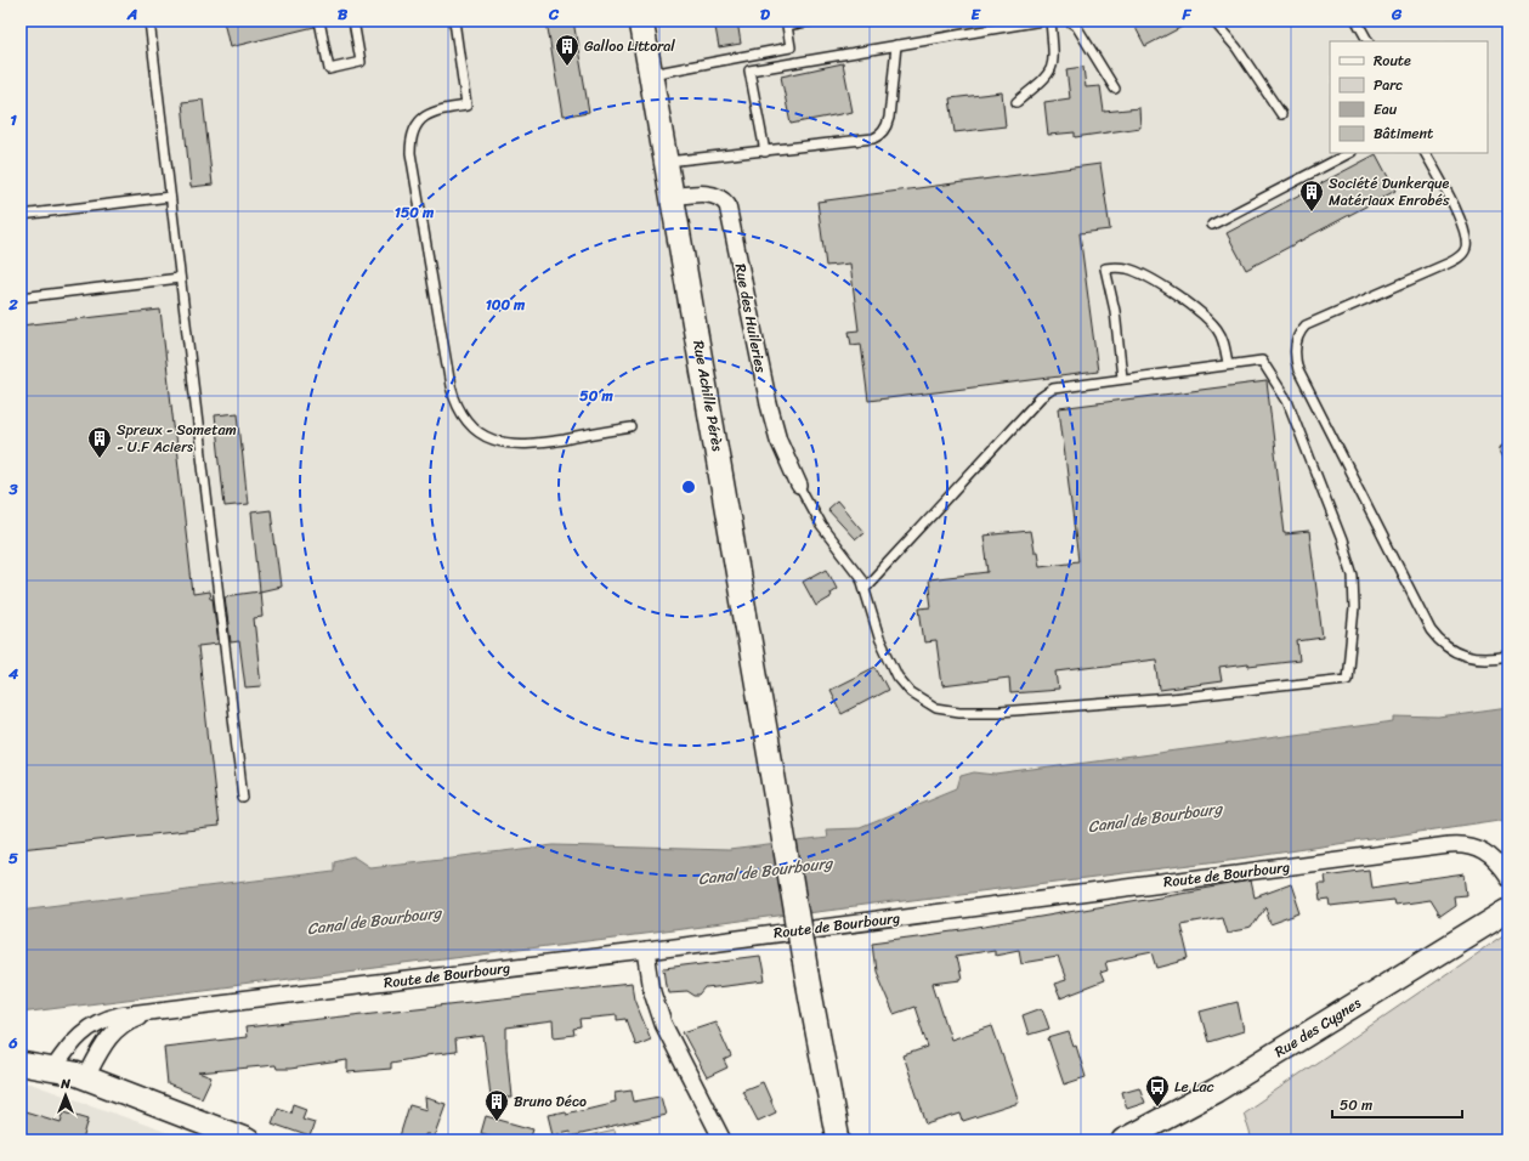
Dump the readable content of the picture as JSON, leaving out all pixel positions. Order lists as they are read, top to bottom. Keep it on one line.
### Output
{"streets":{"street":["Rue des Huileries","Rue Achille Pérès","Route de Bourbourg","Rue des Cygnes"]},"crossings":[["Rue des Huileries","Rue Achille Pérès"]],"water":["Canal de Bourbourg"],"places":{"building":["Galloo Littoral","Société Dunkerque Matériaux Enrobés","Spreux - Sometam - U.F Aciers","Bruno Déco"],"bus stop":["Le Lac"]},"legend":["Route","Parc","Eau","Bâtiment"],"scale_bar":"50 m","north":"top","grid":{"columns":["A","B","C","D","E","F","G"],"rows":["1","2","3","4","5","6"]},"rings":["150 m","100 m","50 m"]}
